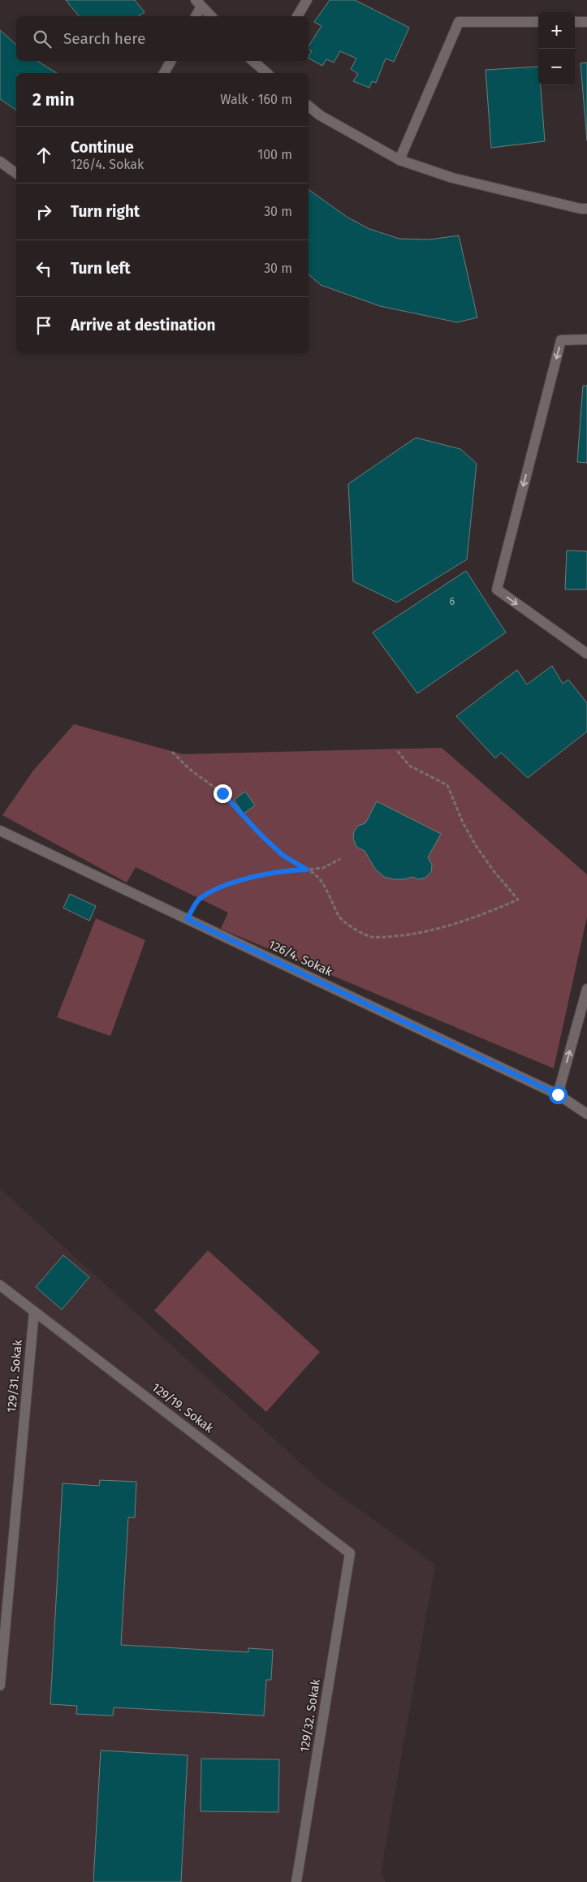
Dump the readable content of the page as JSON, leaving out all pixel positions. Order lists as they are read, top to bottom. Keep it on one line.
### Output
{"streets":{"street":["126/4. Sokak","129/31. Sokak","129/19. Sokak","129/32. Sokak"]},"crossings":[["129/31. Sokak","129/19. Sokak"],["129/19. Sokak","129/32. Sokak"]],"house_numbers":["6"],"page":{"map_buttons":["+","−"],"search":"Search here","heading":["2 min","Walk · 160 m"],"list":[["Continue","126/4. Sokak","100 m"],["Turn right","30 m"],["Turn left","30 m"],"Arrive at destination"]}}
